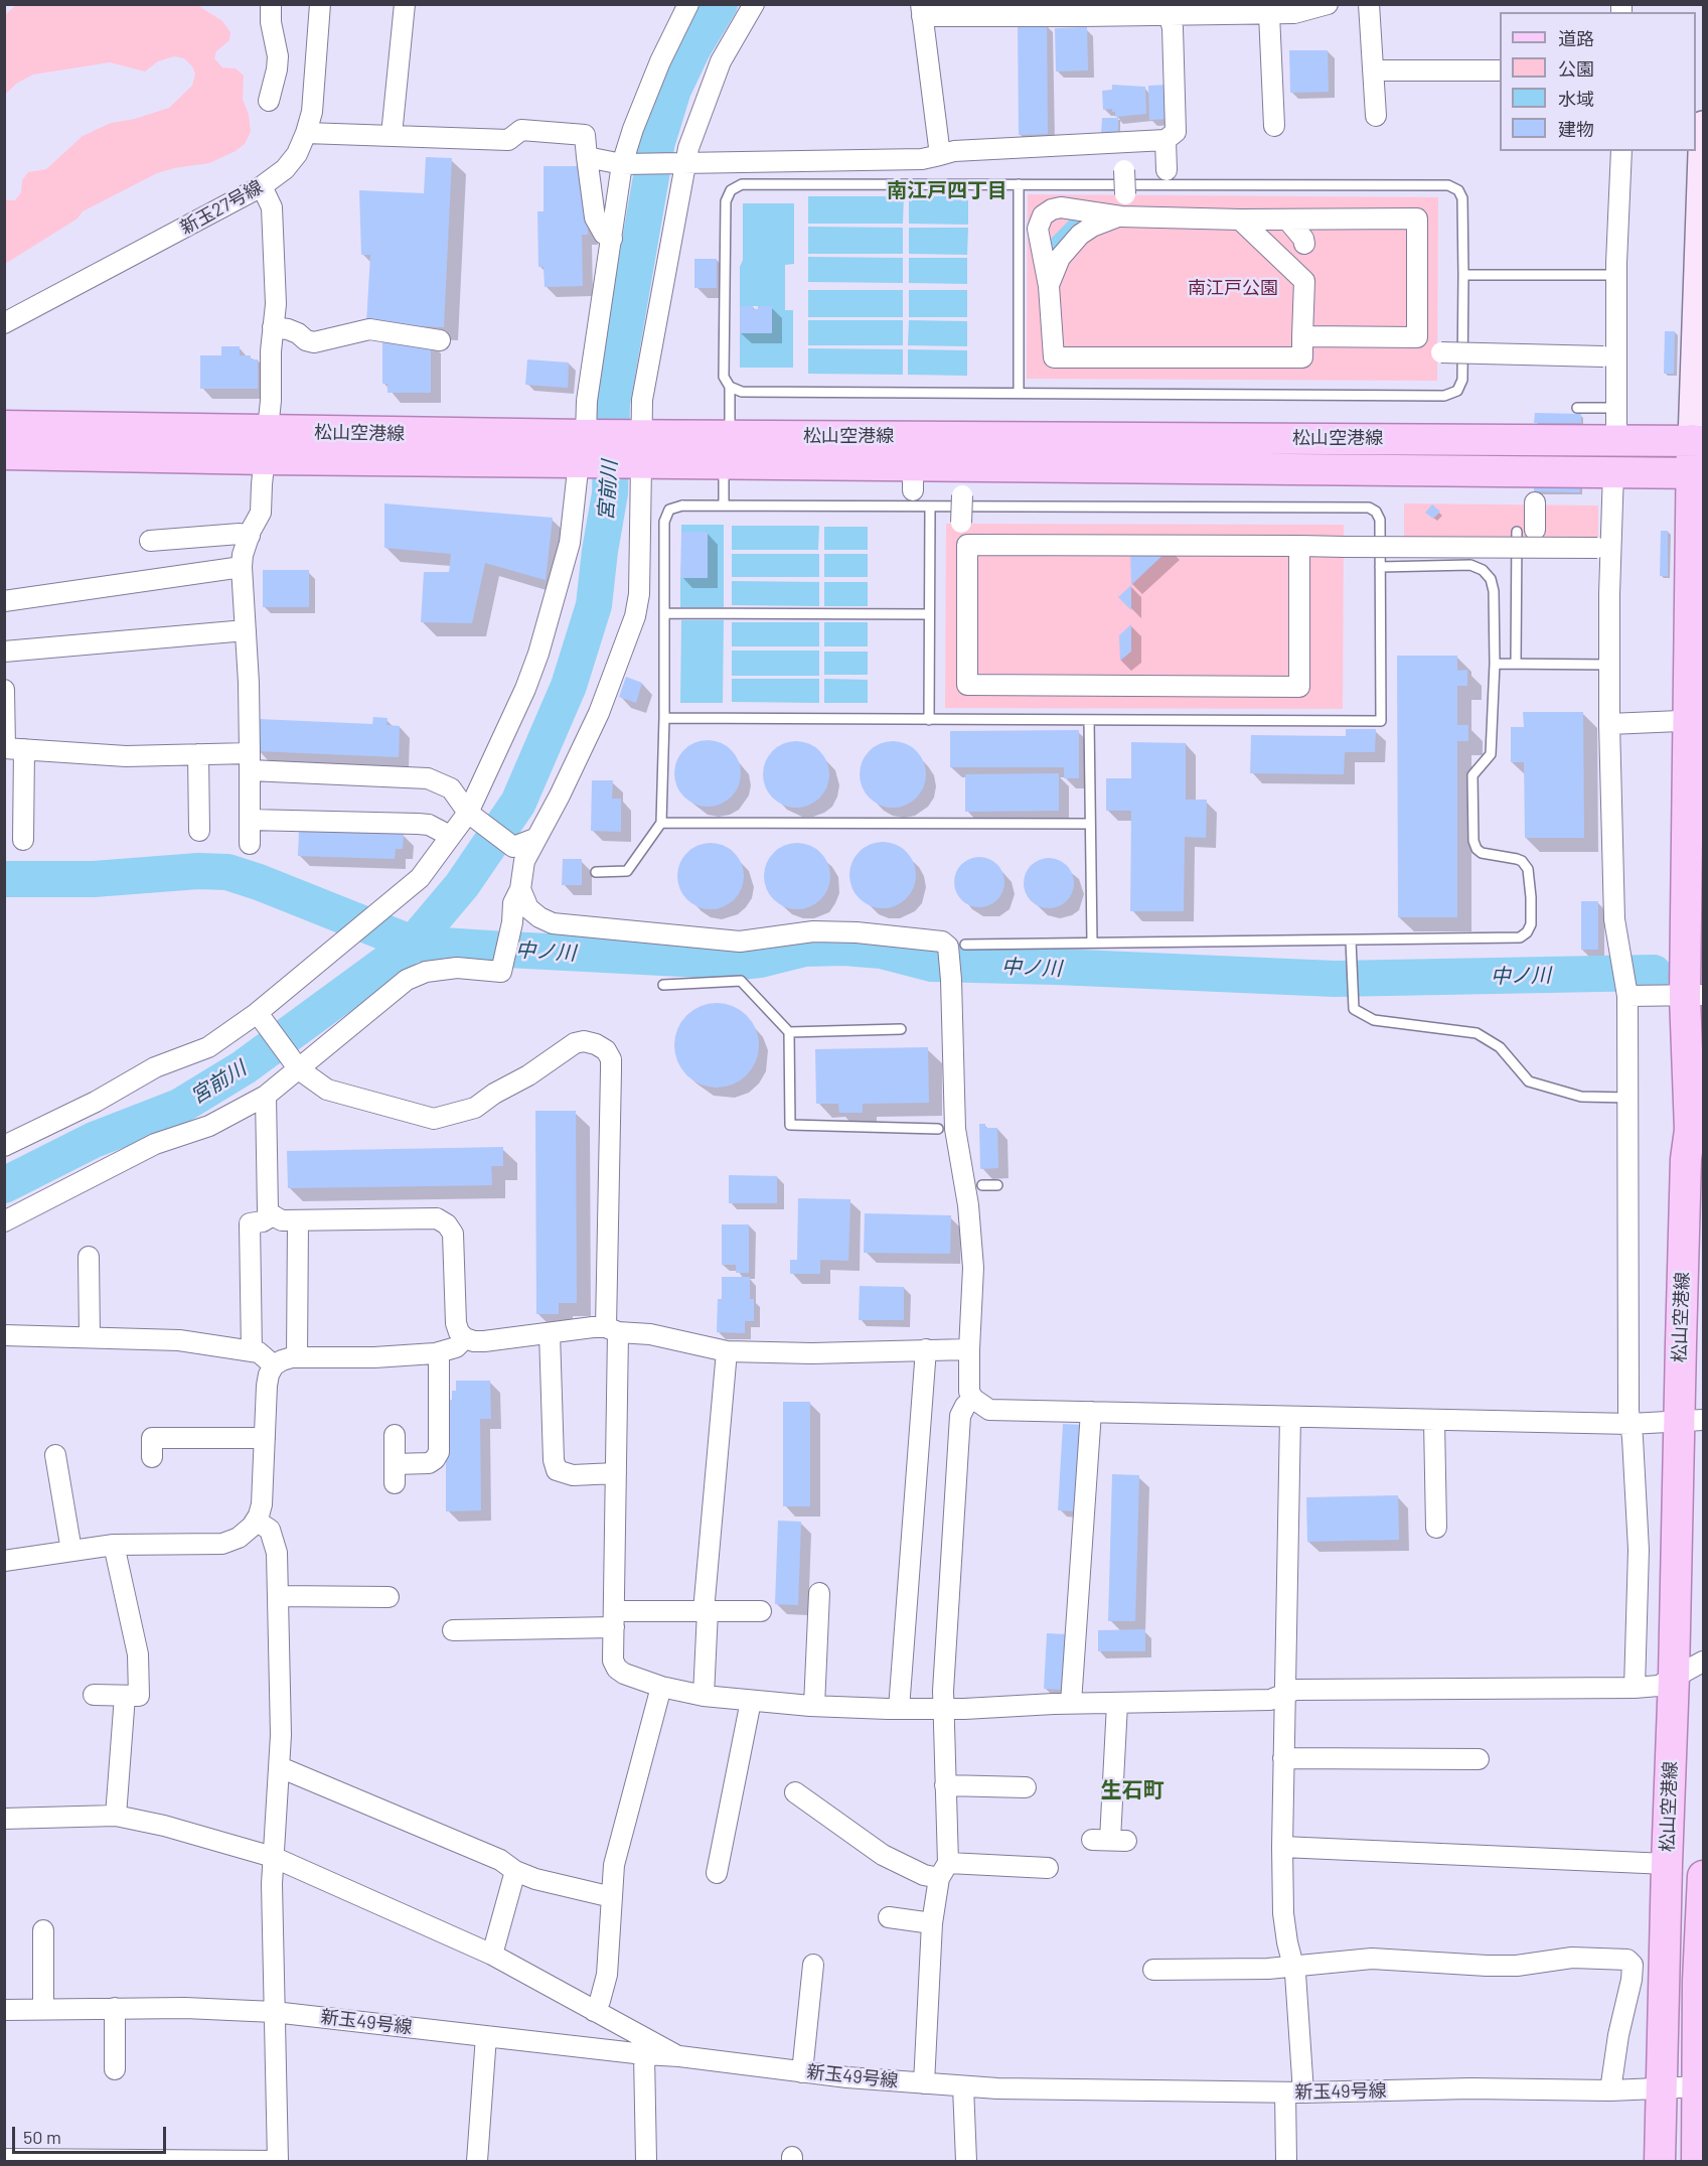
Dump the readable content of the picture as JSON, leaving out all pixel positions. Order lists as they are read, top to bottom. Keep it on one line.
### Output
{"streets":{"main road":["松山空港線"],"street":["新玉27号線","新玉49号線"]},"crossings":[["松山空港線","新玉49号線"]],"districts":["南江戸四丁目","生石町"],"water":["宮前川","中ノ川"],"parks":["南江戸公園"],"legend":["道路","公園","水域","建物"],"scale_bar":"50 m"}
